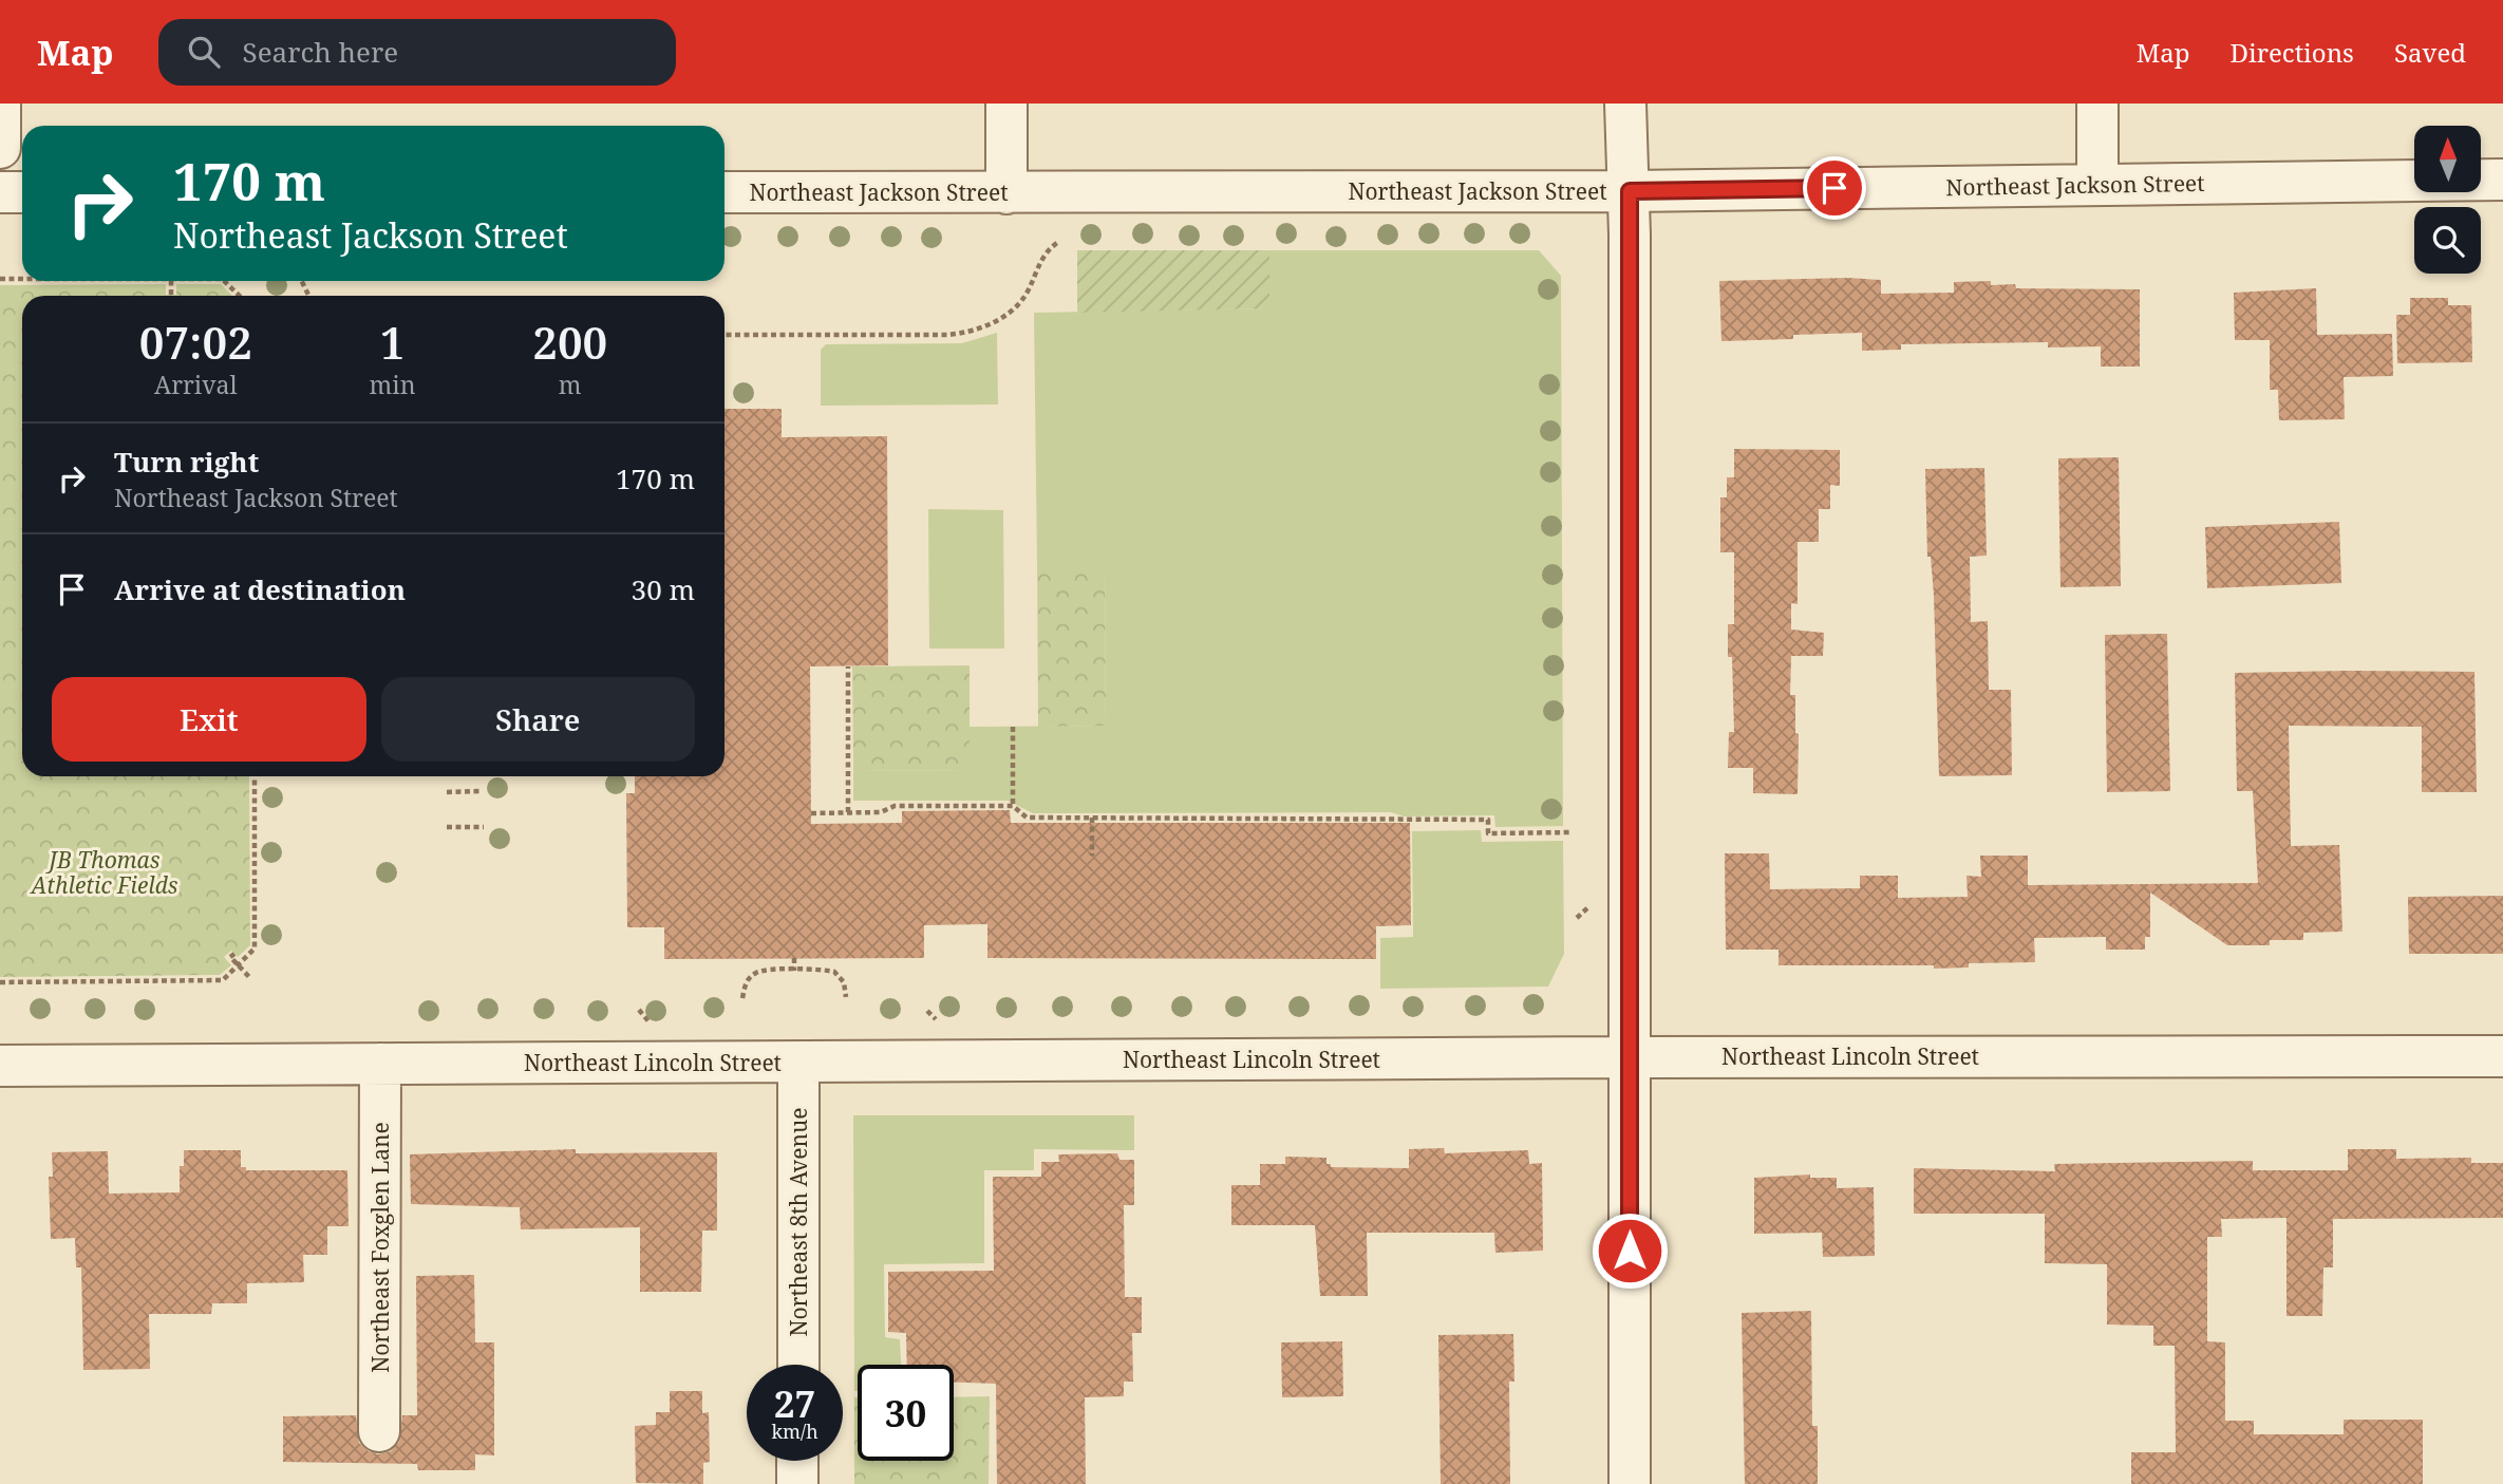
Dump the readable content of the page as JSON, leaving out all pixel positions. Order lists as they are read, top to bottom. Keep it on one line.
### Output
{"streets":{"street":["Northeast Jackson Street","Northeast Lincoln Street","Northeast 8th Avenue","Northeast Foxglen Lane"]},"crossings":[["Northeast Lincoln Street","Northeast 8th Avenue"],["Northeast Lincoln Street","Northeast Foxglen Lane"]],"parks":["JB Thomas Athletic Fields"],"north":"top","page":{"header":"Map","search":"Search here","nav":["Map","Directions","Saved"],"turn":["170 m","Northeast Jackson Street"],"eta":["07:02","Arrival","1","min","200","m"],"list":[{"name":"Turn right","note":"Northeast Jackson Street","value":"170 m"},{"name":"Arrive at destination","value":"30 m"}],"buttons":["Exit","Share"],"speed":"27 km/h","limit":"30"}}
